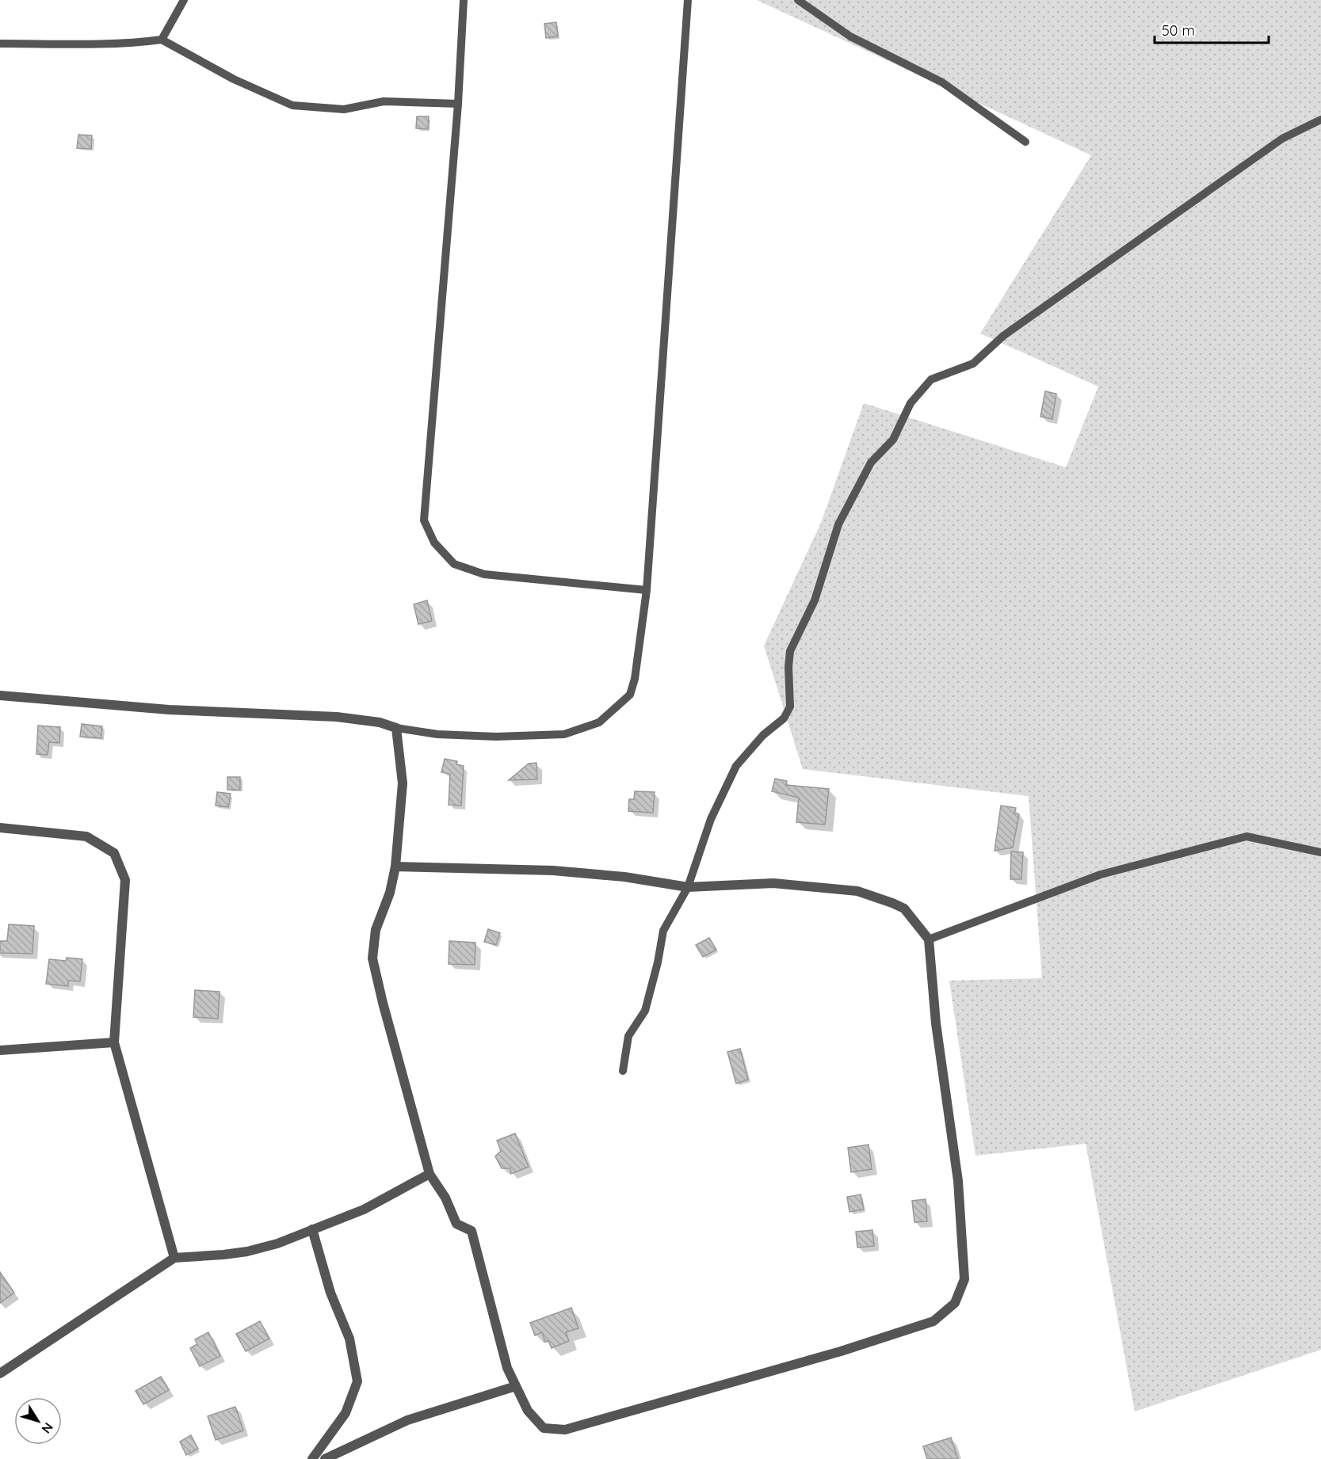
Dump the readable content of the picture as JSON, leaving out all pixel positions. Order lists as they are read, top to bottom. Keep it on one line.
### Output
{"scale_bar":"50 m","north":"bottom right"}
